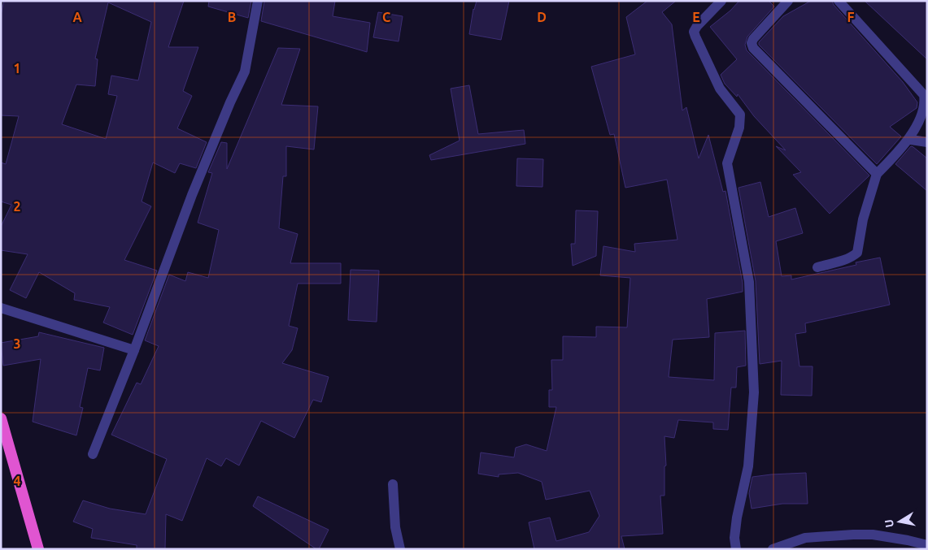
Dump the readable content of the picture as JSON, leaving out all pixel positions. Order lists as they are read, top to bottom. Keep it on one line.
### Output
{"north":"left","grid":{"columns":["A","B","C","D","E","F"],"rows":["1","2","3","4"]}}
